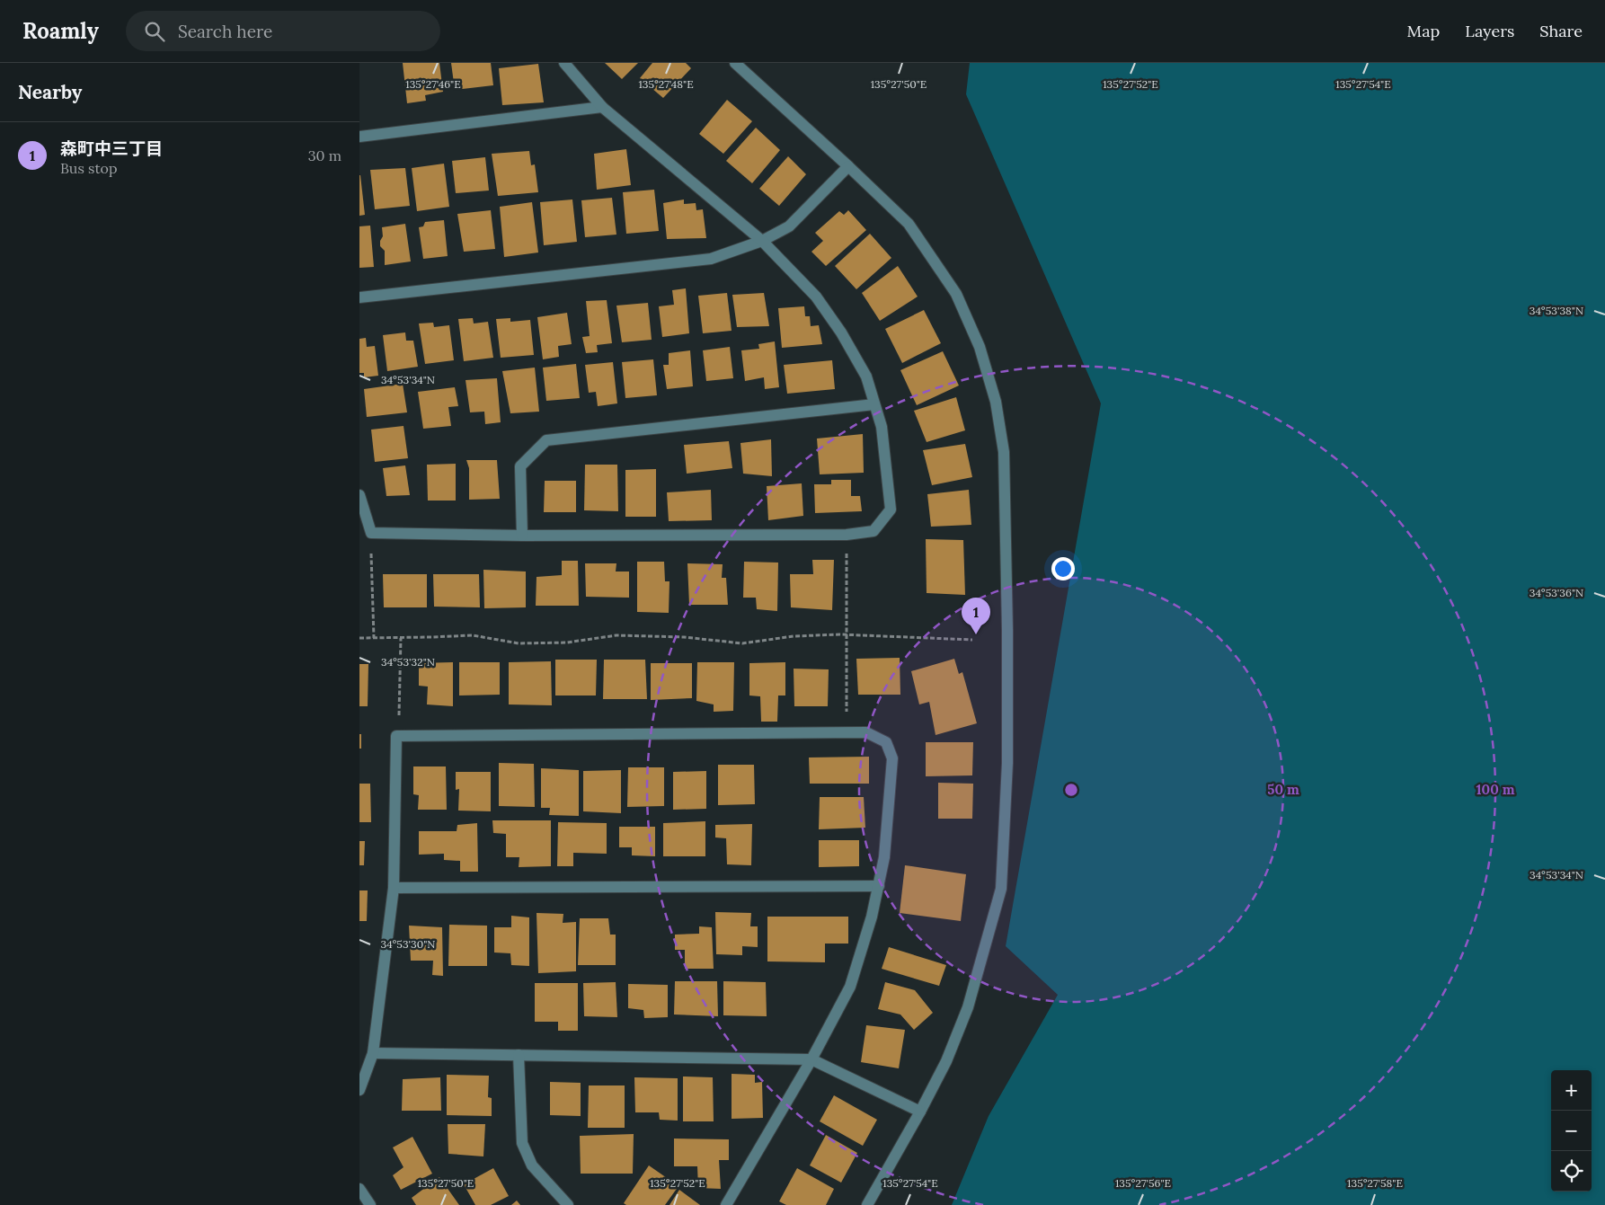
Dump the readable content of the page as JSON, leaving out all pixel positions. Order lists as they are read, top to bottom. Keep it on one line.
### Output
{"page":{"header":"Roamly","search":"Search here","nav":["Map","Layers","Share"],"heading":"Nearby","list":[{"mark":"1","name":"森町中三丁目","note":"Bus stop","value":"30 m"}],"pins":"1","map_buttons":["+","−"]},"coordinates":["135°27'46\"E","135°27'50\"E","135°27'52\"E","135°27'54\"E","135°27'48\"E","34°53'38\"N","34°53'34\"N","34°53'36\"N","34°53'32\"N","34°53'30\"N","135°27'56\"E","135°27'58\"E"],"rings":["50 m","100 m"]}
